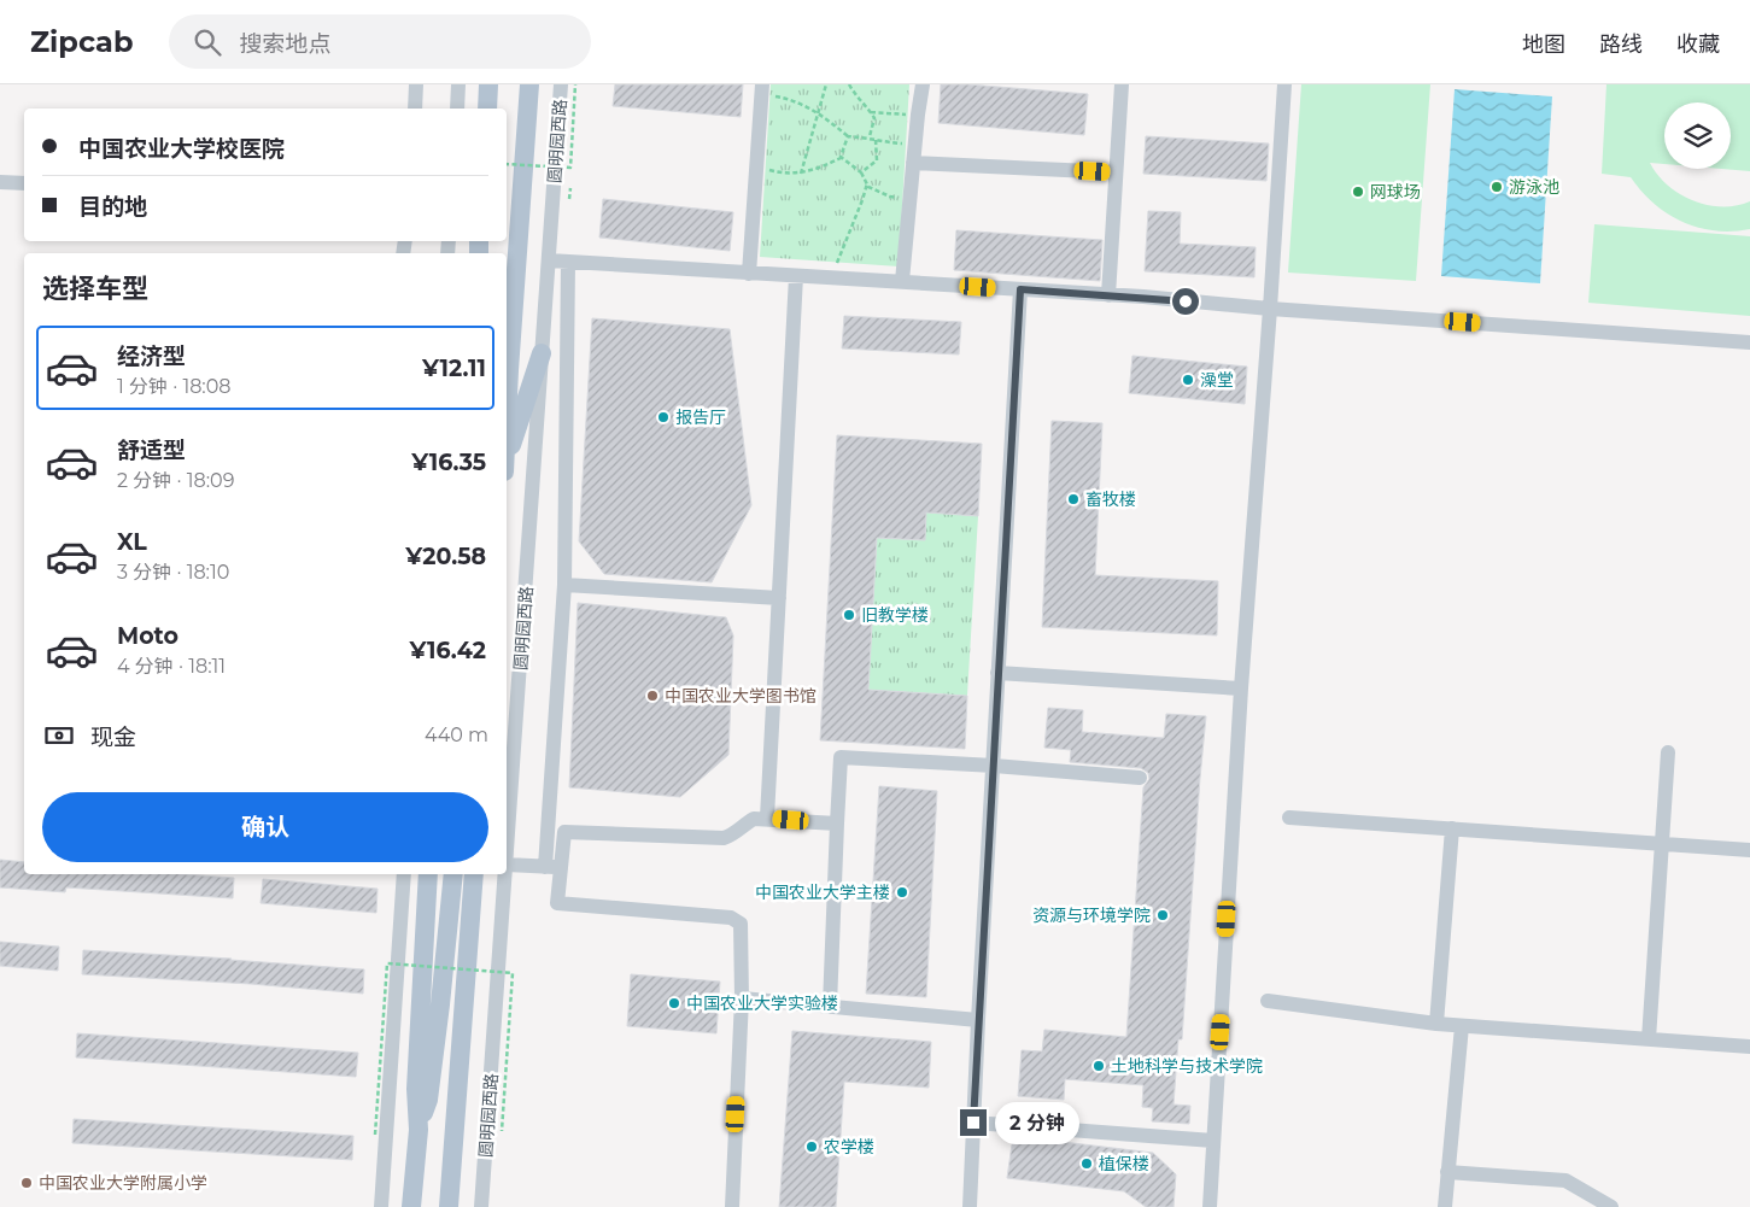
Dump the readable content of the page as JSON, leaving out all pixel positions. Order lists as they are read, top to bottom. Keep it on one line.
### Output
{"streets":{"main road":["圆明园西路"]},"places":["游泳池","网球场","澡堂","报告厅","畜牧楼","旧教学楼","中国农业大学图书馆","中国农业大学主楼","资源与环境学院","中国农业大学实验楼","土地科学与技术学院","农学楼","植保楼","中国农业大学附属小学"],"page":{"header":"Zipcab","search":"搜索地点","nav":["地图","路线","收藏"],"banner":["中国农业大学校医院","目的地"],"heading":"选择车型","list":[{"name":"经济型","note":"1 分钟 · 18:08","value":"¥12.11"},{"name":"舒适型","note":"2 分钟 · 18:09","value":"¥16.35"},{"name":"XL","note":"3 分钟 · 18:10","value":"¥20.58"},{"name":"Moto","note":"4 分钟 · 18:11","value":"¥16.42"}],"pay":["现金","440 m"],"buttons":"确认","bubble":"2 分钟"}}
